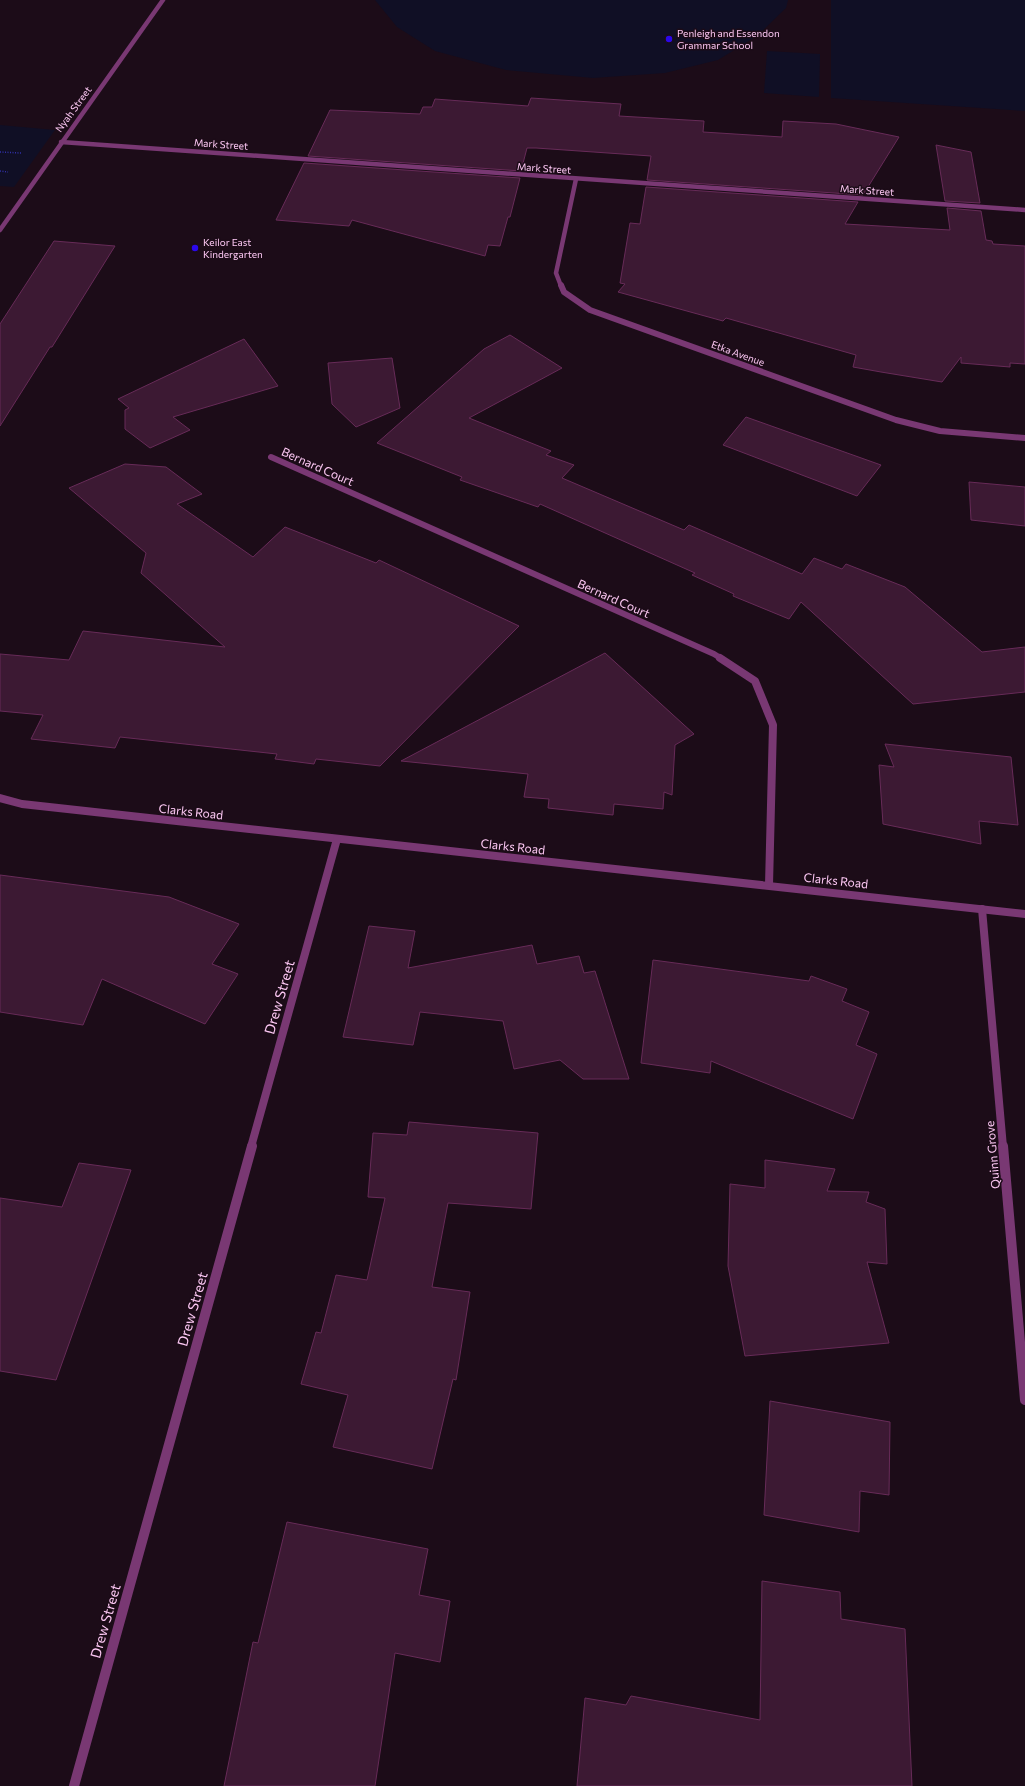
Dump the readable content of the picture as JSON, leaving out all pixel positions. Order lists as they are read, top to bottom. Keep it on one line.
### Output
{"streets":{"street":["Nyah Street","Mark Street","Etka Avenue","Bernard Court","Clarks Road","Drew Street","Quinn Grove"]},"crossings":[["Nyah Street","Mark Street"],["Mark Street","Etka Avenue"],["Bernard Court","Clarks Road"],["Clarks Road","Drew Street"],["Clarks Road","Quinn Grove"]],"places":["Penleigh and Essendon Grammar School","Keilor East Kindergarten"]}
